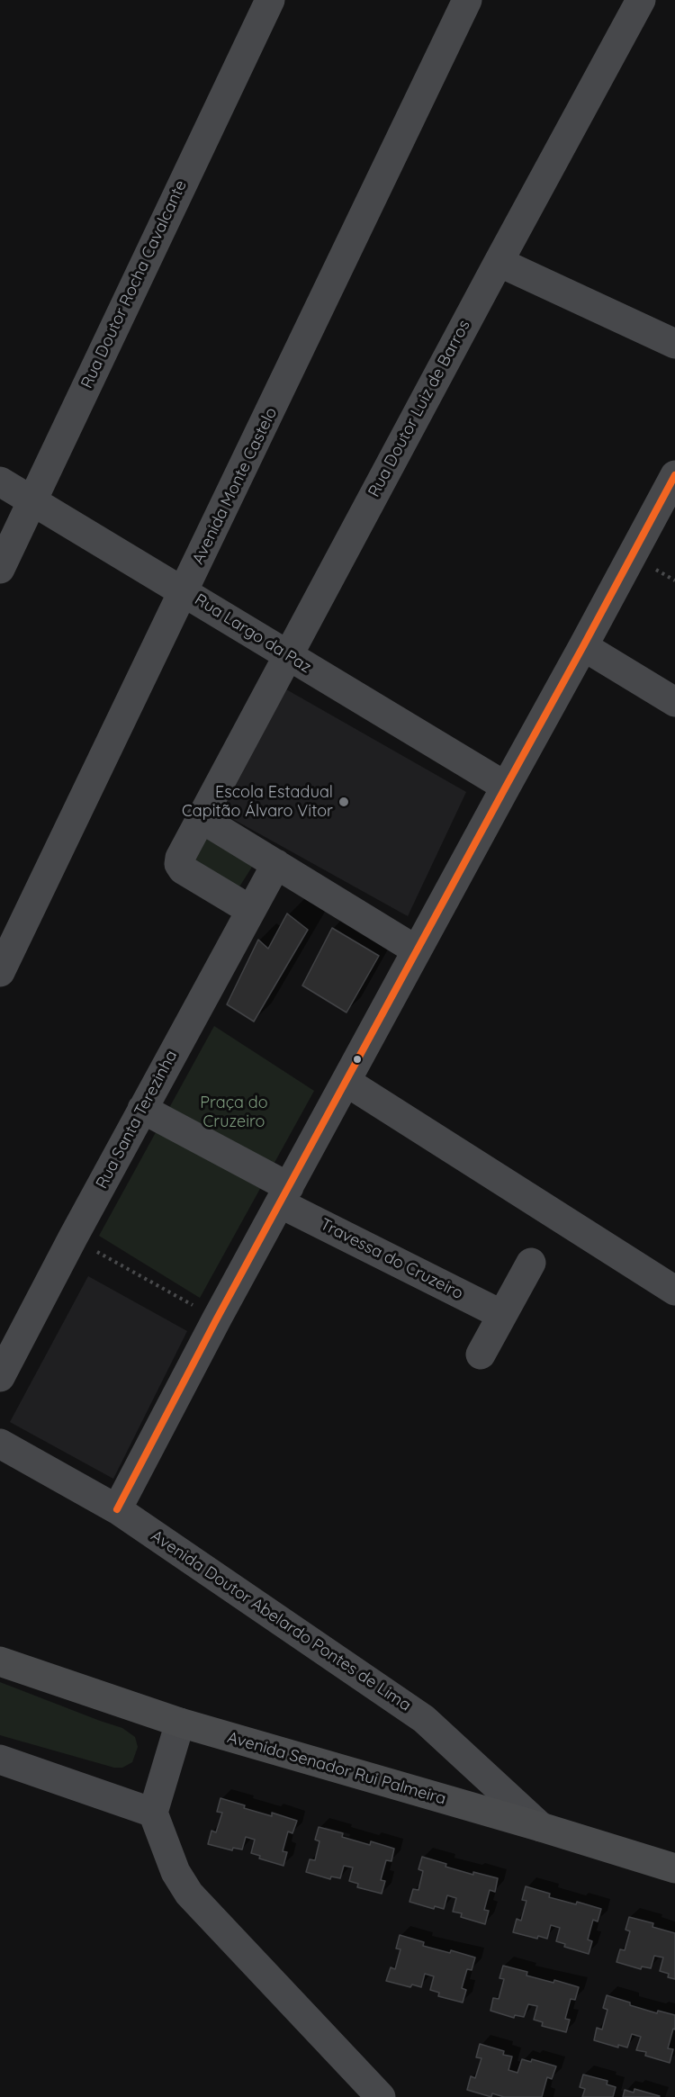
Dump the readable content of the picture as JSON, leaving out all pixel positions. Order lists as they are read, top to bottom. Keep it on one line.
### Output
{"streets":{"main road":["Avenida Senador Rui Palmeira"],"street":["Rua Doutor Rocha Cavalcante","Rua Doutor Luiz de Barros","Avenida Monte Castelo","Rua Largo da Paz","Rua Santa Terezinha","Travessa do Cruzeiro","Avenida Doutor Abelardo Pontes de Lima"]},"crossings":[["Rua Doutor Rocha Cavalcante","Rua Largo da Paz"],["Rua Doutor Luiz de Barros","Rua Largo da Paz"],["Rua Doutor Luiz de Barros","Rua Santa Terezinha"],["Avenida Monte Castelo","Rua Largo da Paz"],["Rua Santa Terezinha","Travessa do Cruzeiro"],["Avenida Doutor Abelardo Pontes de Lima","Avenida Senador Rui Palmeira"]],"parks":["Praça do Cruzeiro"],"places":["Escola Estadual Capitão Álvaro Vitor"]}
